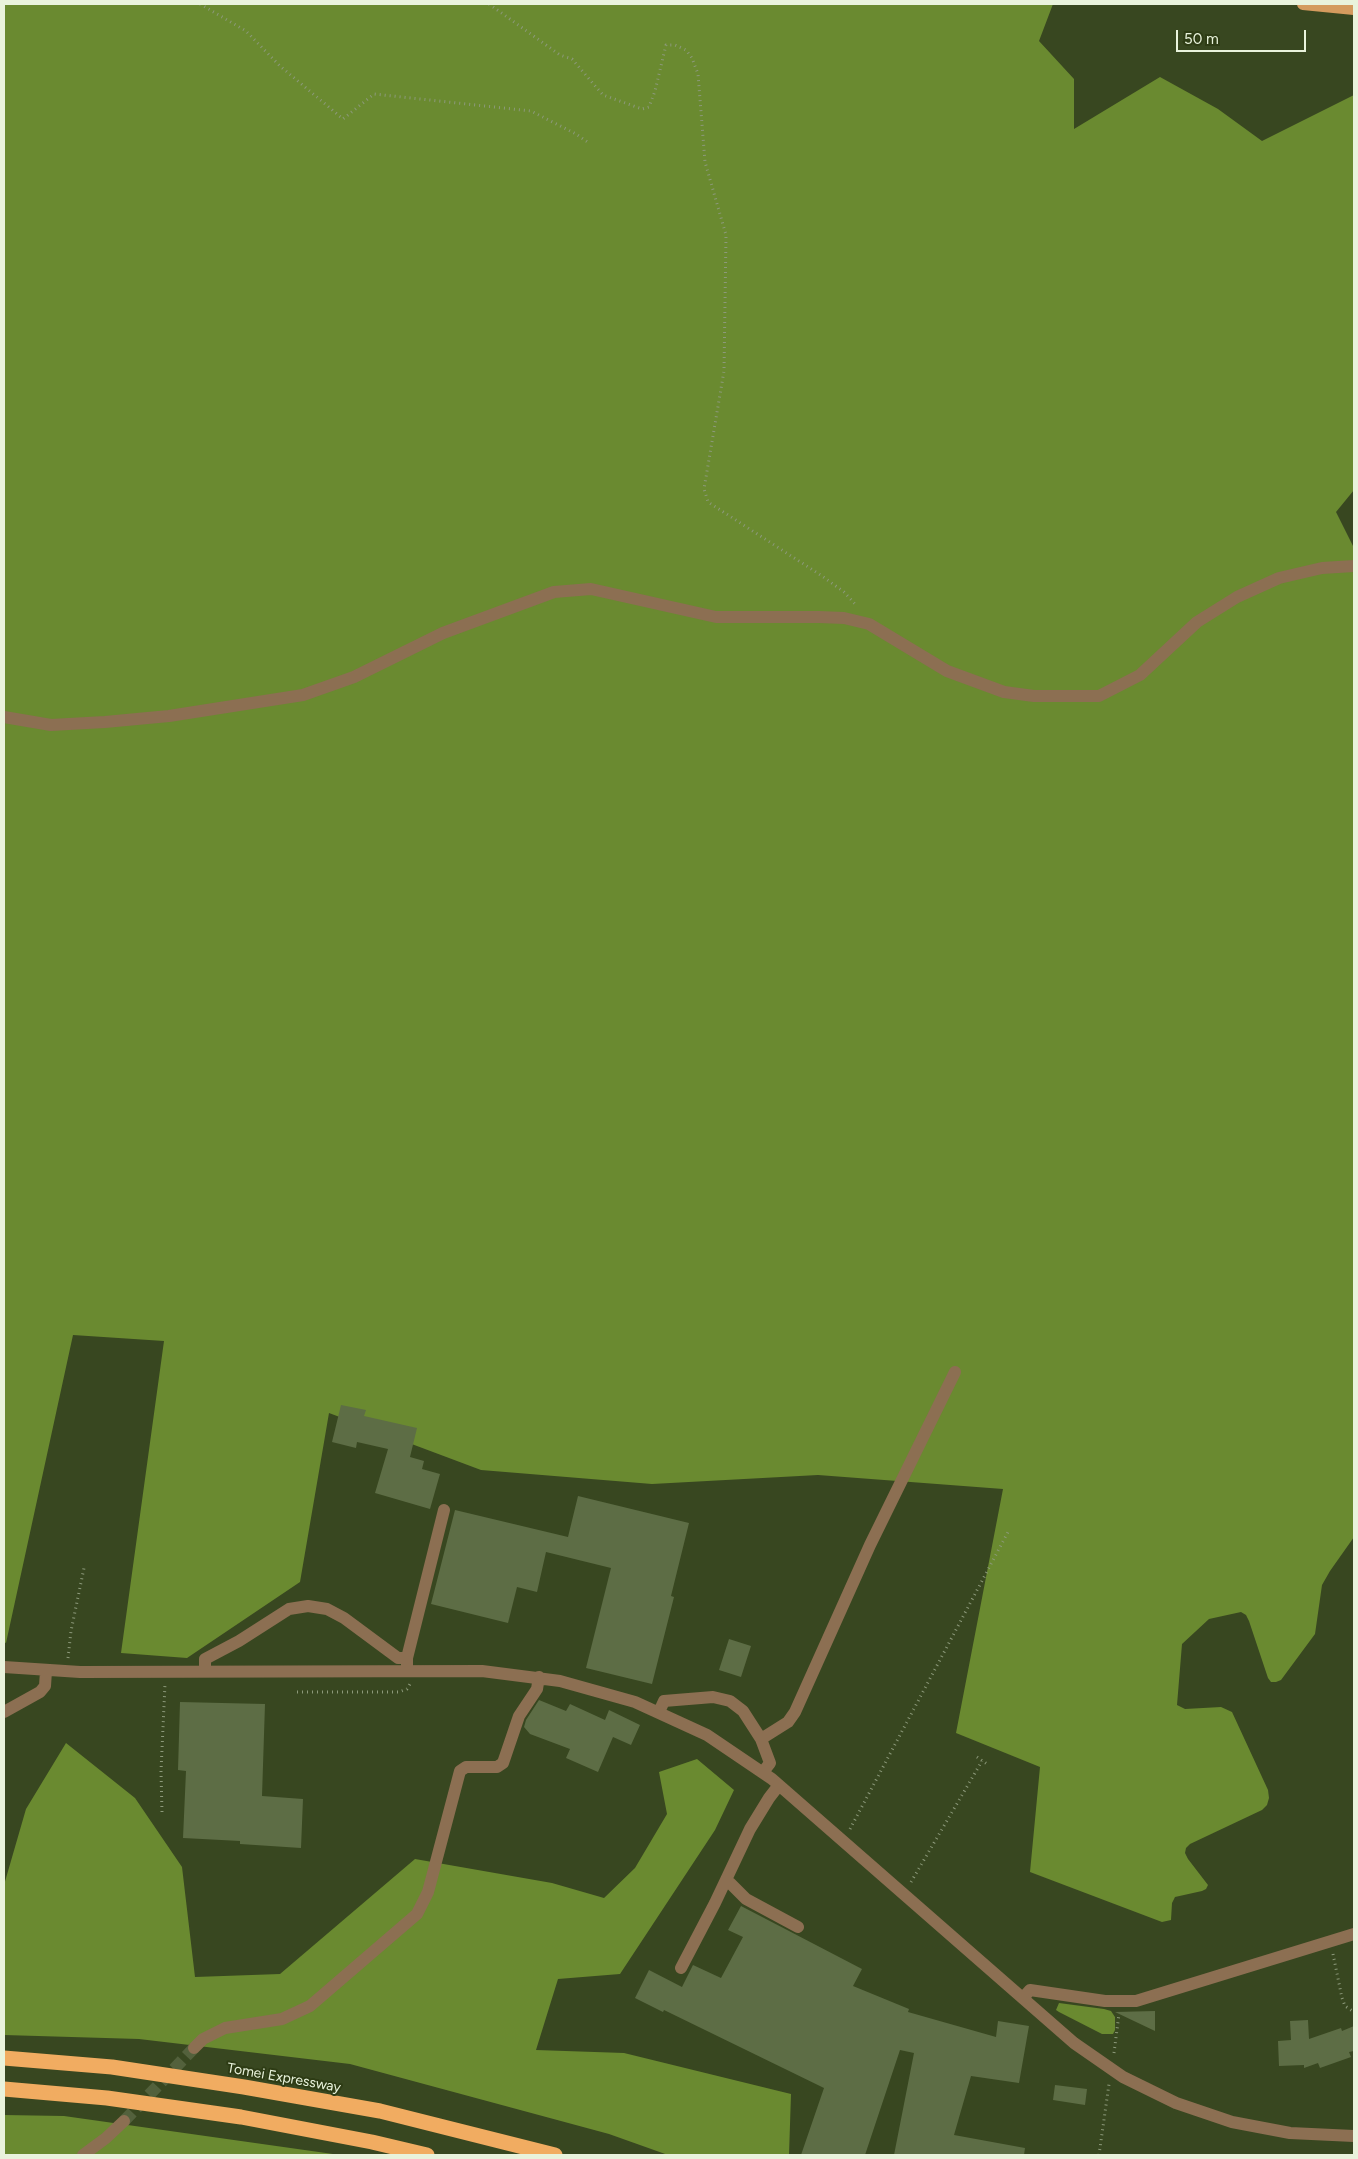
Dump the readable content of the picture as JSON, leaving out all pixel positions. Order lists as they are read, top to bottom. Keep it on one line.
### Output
{"streets":{"highway":["Tomei Expressway"]},"scale_bar":"50 m"}
